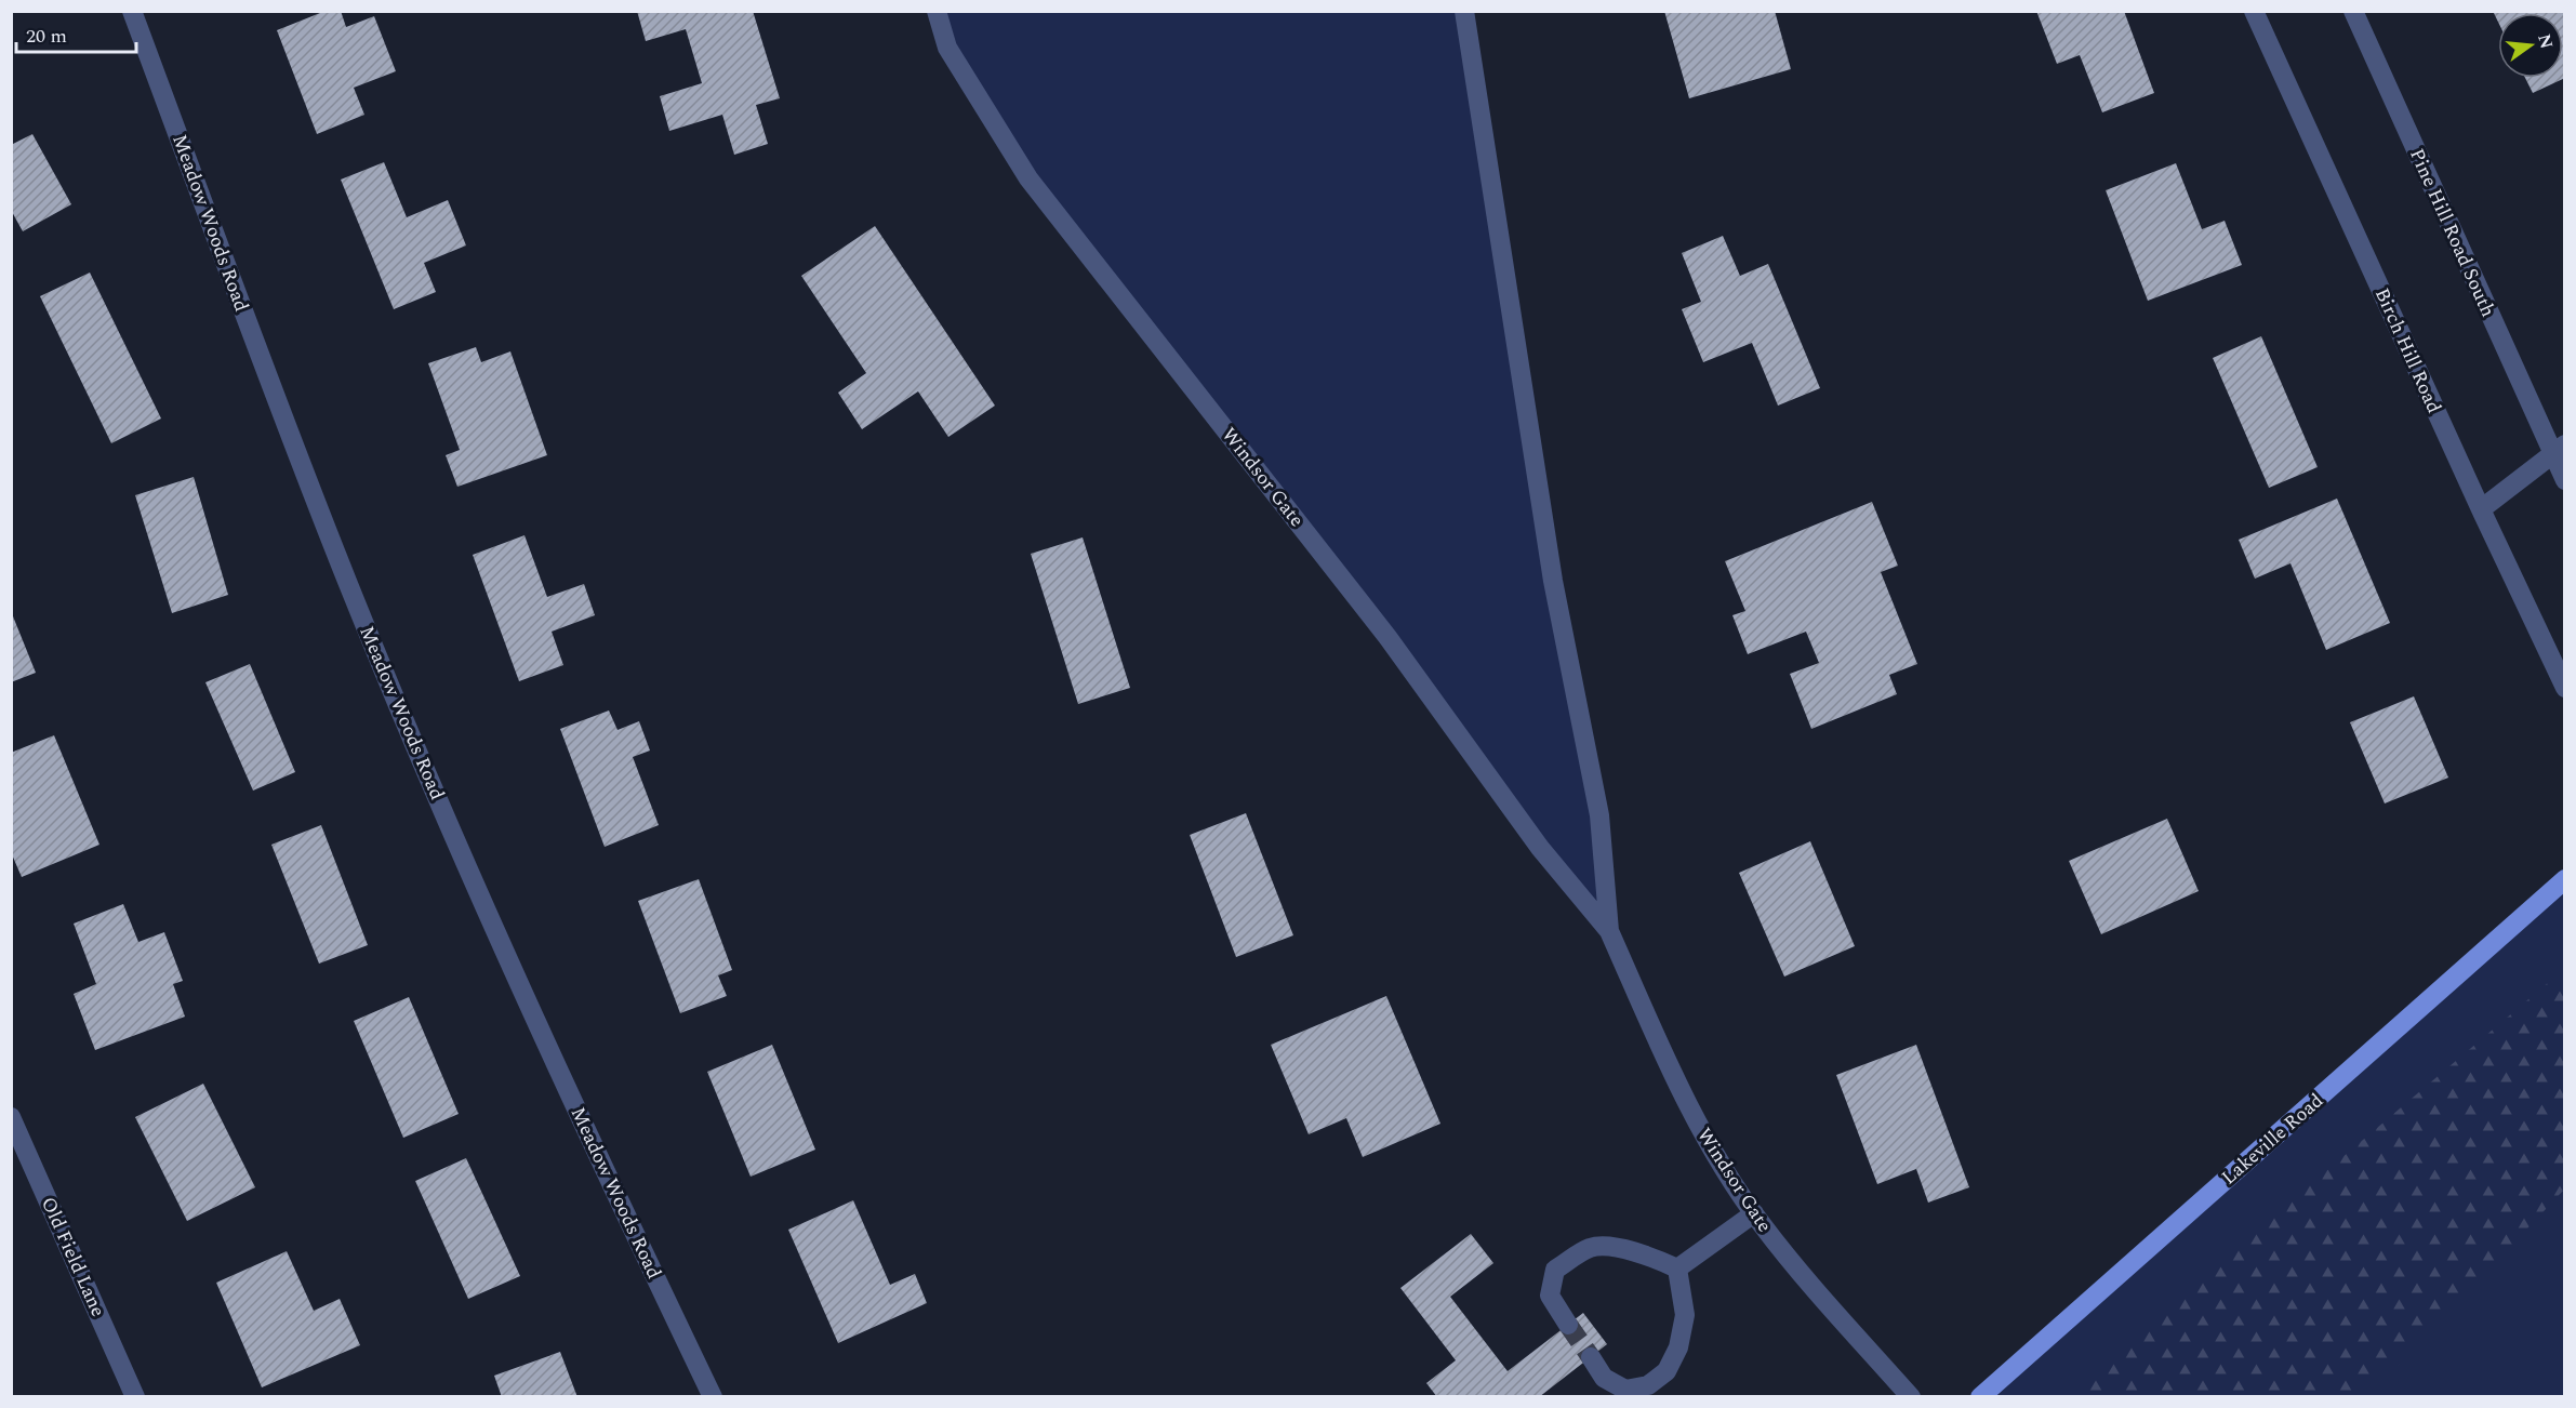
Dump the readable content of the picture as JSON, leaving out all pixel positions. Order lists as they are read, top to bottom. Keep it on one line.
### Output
{"streets":{"main road":["Lakeville Road"],"street":["Meadow Woods Road","Pine Hill Road South","Birch Hill Road","Windsor Gate","Old Field Lane"]},"scale_bar":"20 m","north":"right"}
